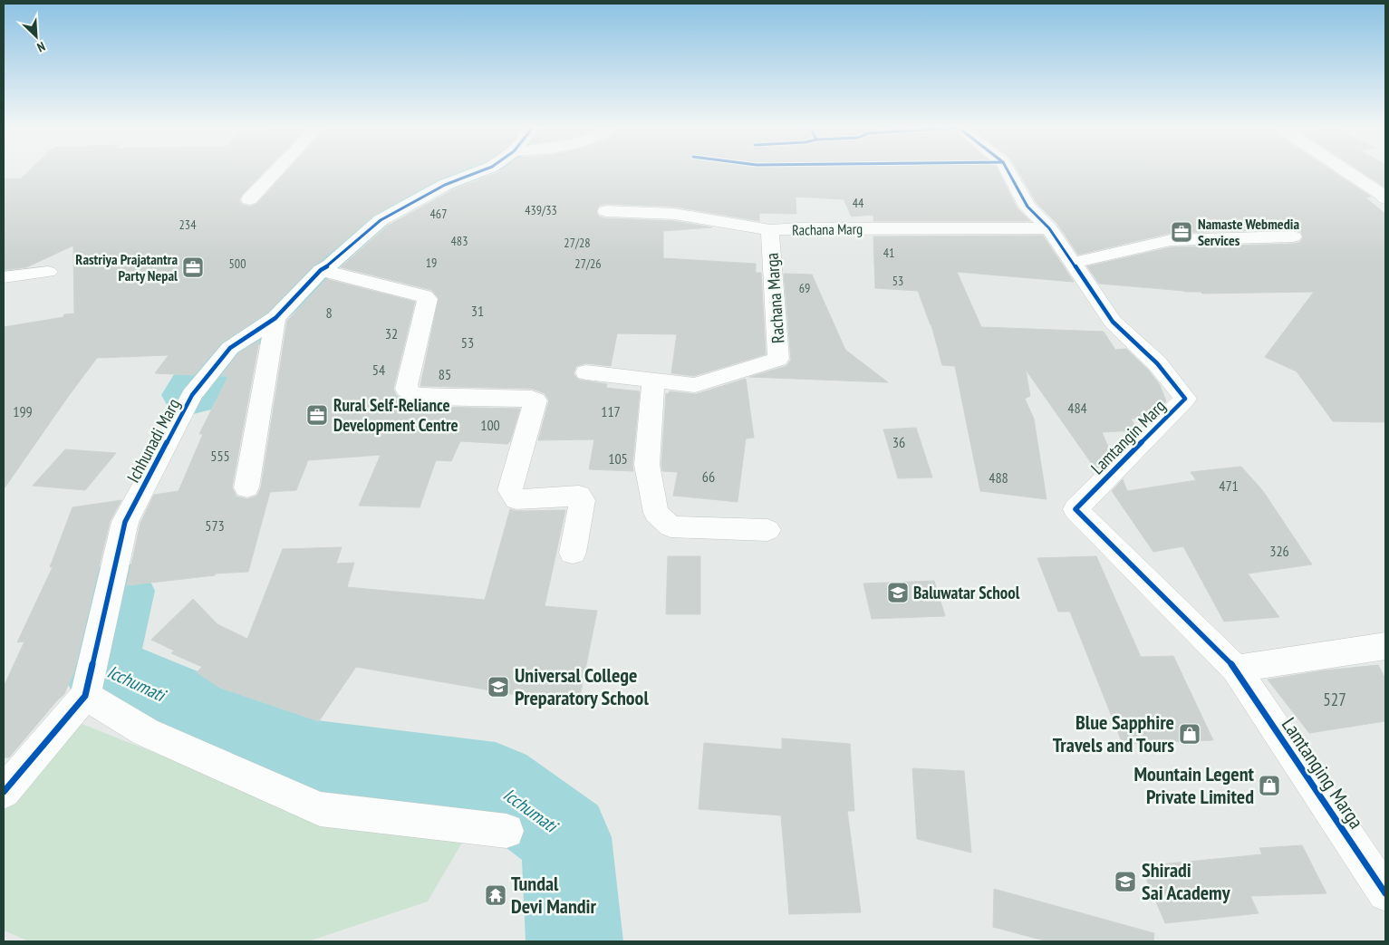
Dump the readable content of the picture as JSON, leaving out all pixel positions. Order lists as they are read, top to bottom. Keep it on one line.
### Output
{"streets":{"street":["Rachana Marg","Rachana Marga","Lamtangin Marg","Ichhunadi Marg","Lamtanging Marga"]},"crossings":[["Rachana Marg","Rachana Marga"],["Rachana Marg","Lamtangin Marg"],["Lamtangin Marg","Lamtanging Marga"]],"water":["Icchumati"],"places":{"office":["Namaste Webmedia Services","Rastriya Prajatantra Party Nepal","Rural Self-Reliance Development Centre"],"school or university":["Baluwatar School","Universal College Preparatory School","Shiradi Sai Academy"],"shop":["Blue Sapphire Travels and Tours","Mountain Legent Private Limited"],"temple":["Tundal Devi Mandir"]},"house_numbers":["44","439/33","467","234","483","27/28","41","19","500","27/26","53","69","31","8","32","53","54","85","484","199","117","100","36","555","105","66","488","471","573","326","527"],"north":"bottom right"}
